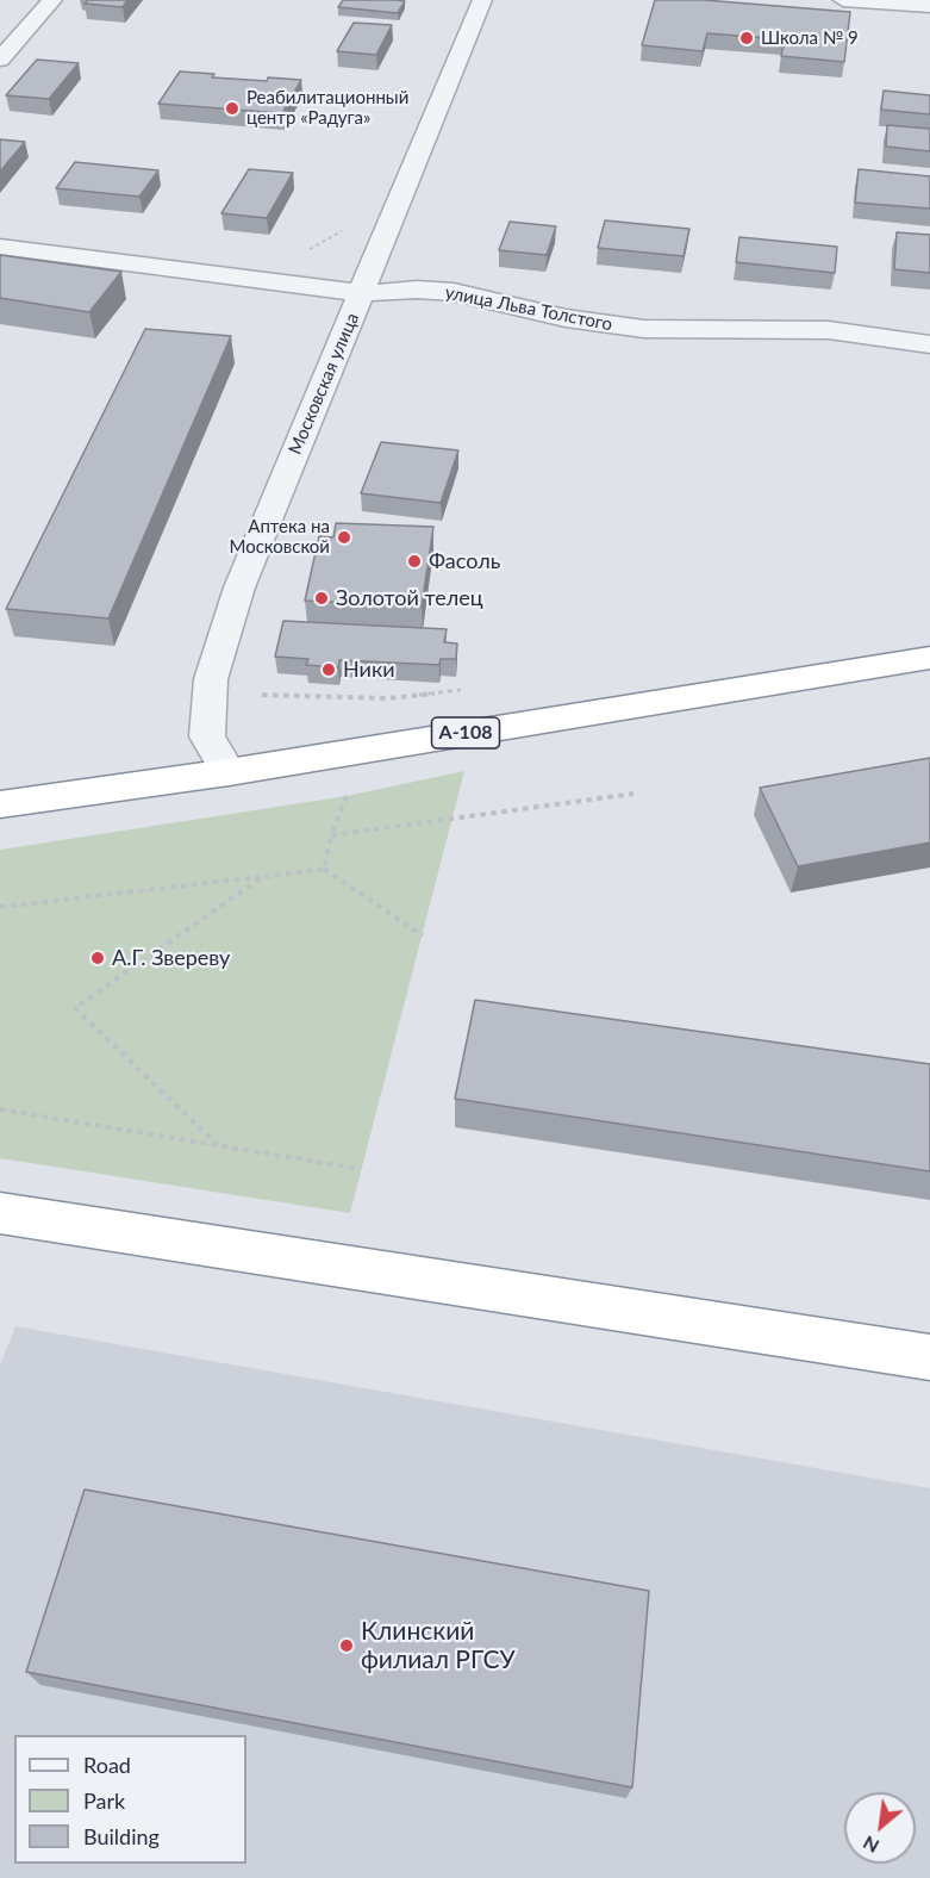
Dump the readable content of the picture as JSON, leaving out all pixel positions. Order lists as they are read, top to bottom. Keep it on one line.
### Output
{"streets":{"highway":["А-108"],"street":["улица Льва Толстого","Московская улица"]},"crossings":[["улица Льва Толстого","Московская улица"],["Московская улица","А-108"]],"places":["Школа № 9","Реабилитационный центр «Радуга»","Аптека на Московской","Фасоль","Золотой телец","Ники","А.Г. Звереву","Клинский филиал РГСУ"],"legend":["Road","Park","Building"],"north":"bottom left"}
